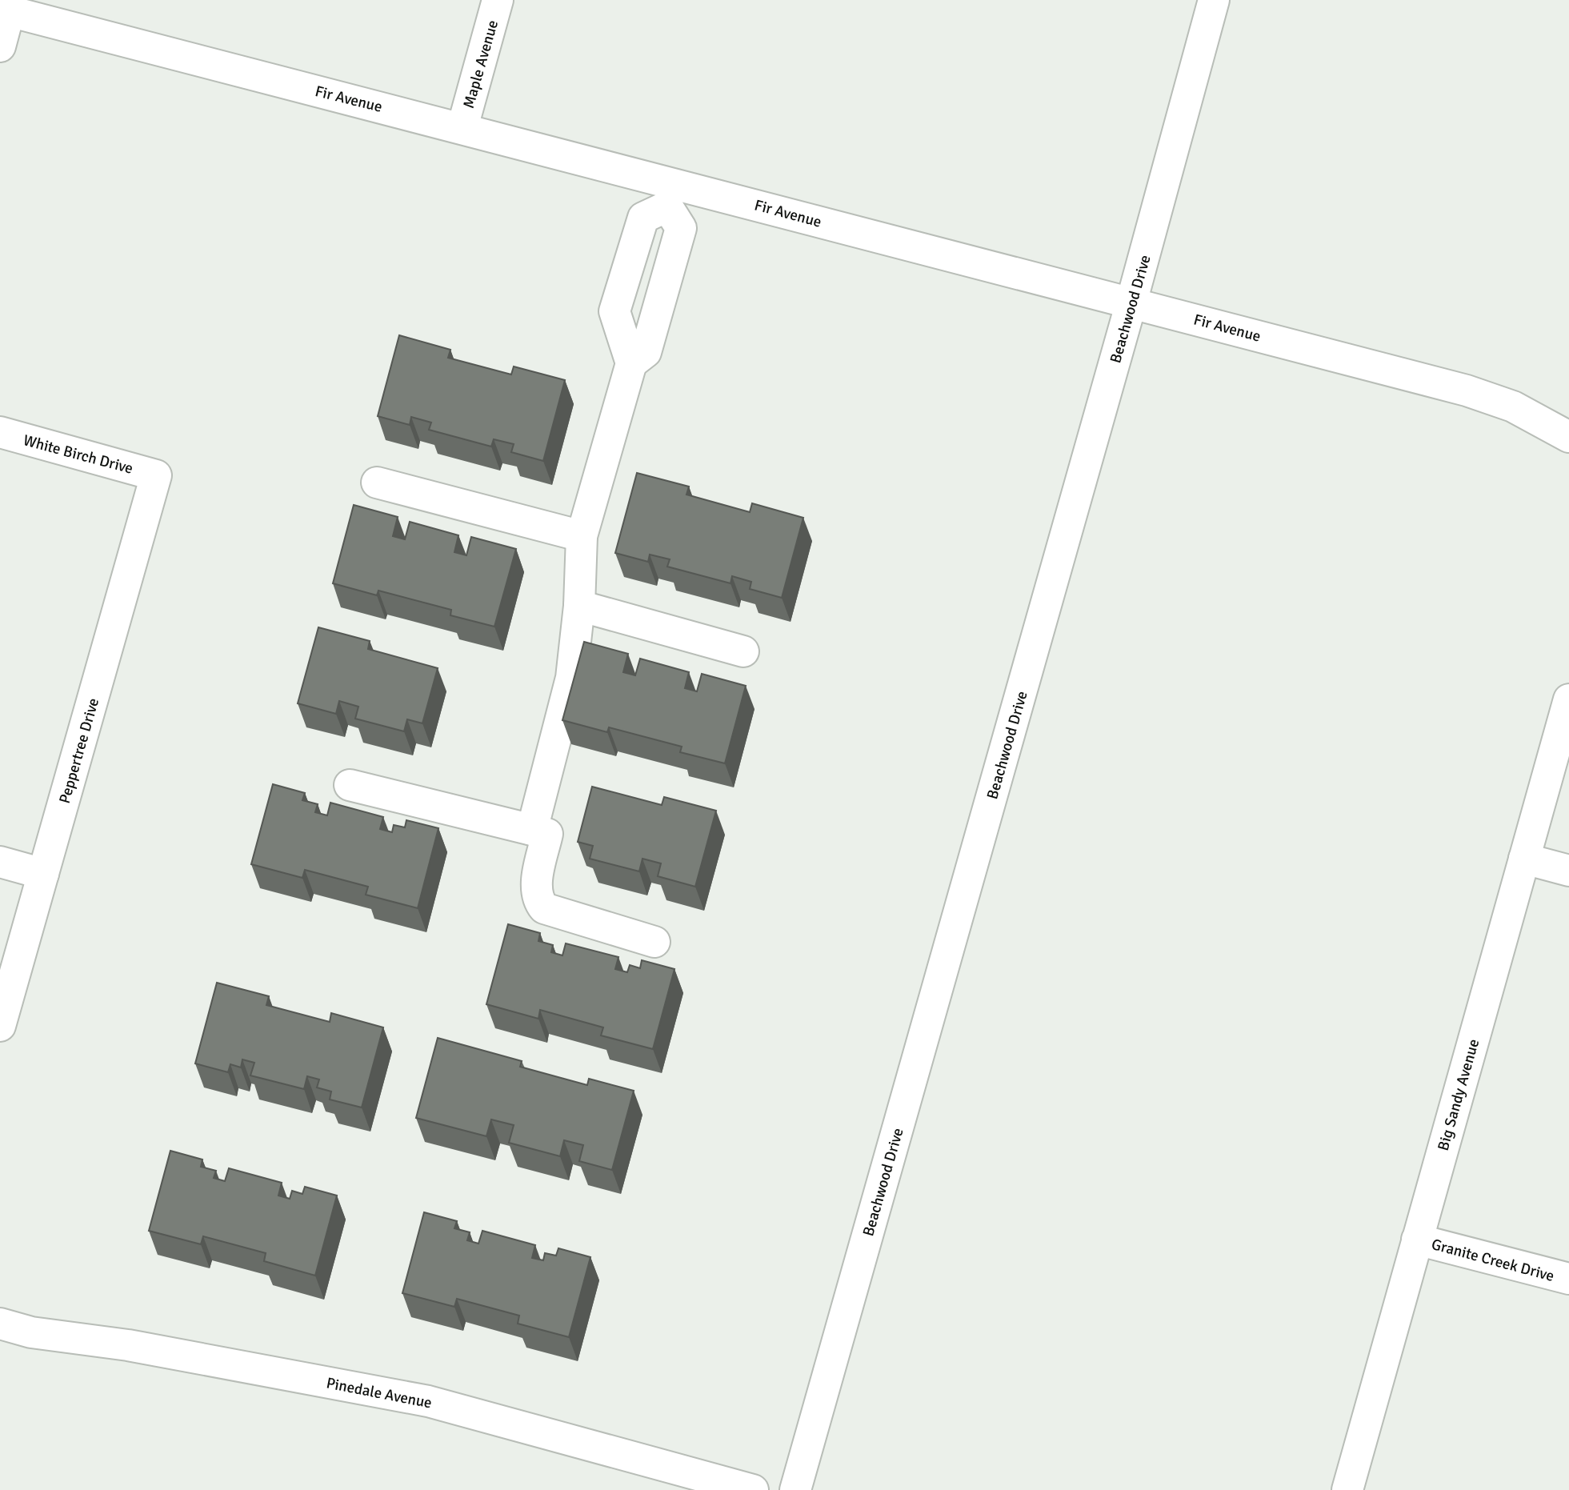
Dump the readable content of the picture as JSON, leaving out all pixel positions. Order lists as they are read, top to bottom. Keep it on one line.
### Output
{"streets":{"street":["Maple Avenue","Fir Avenue","Beachwood Drive","White Birch Drive","Peppertree Drive","Big Sandy Avenue","Granite Creek Drive","Pinedale Avenue"]},"crossings":[["Maple Avenue","Fir Avenue"],["Fir Avenue","Beachwood Drive"],["White Birch Drive","Peppertree Drive"],["Big Sandy Avenue","Granite Creek Drive"]]}
